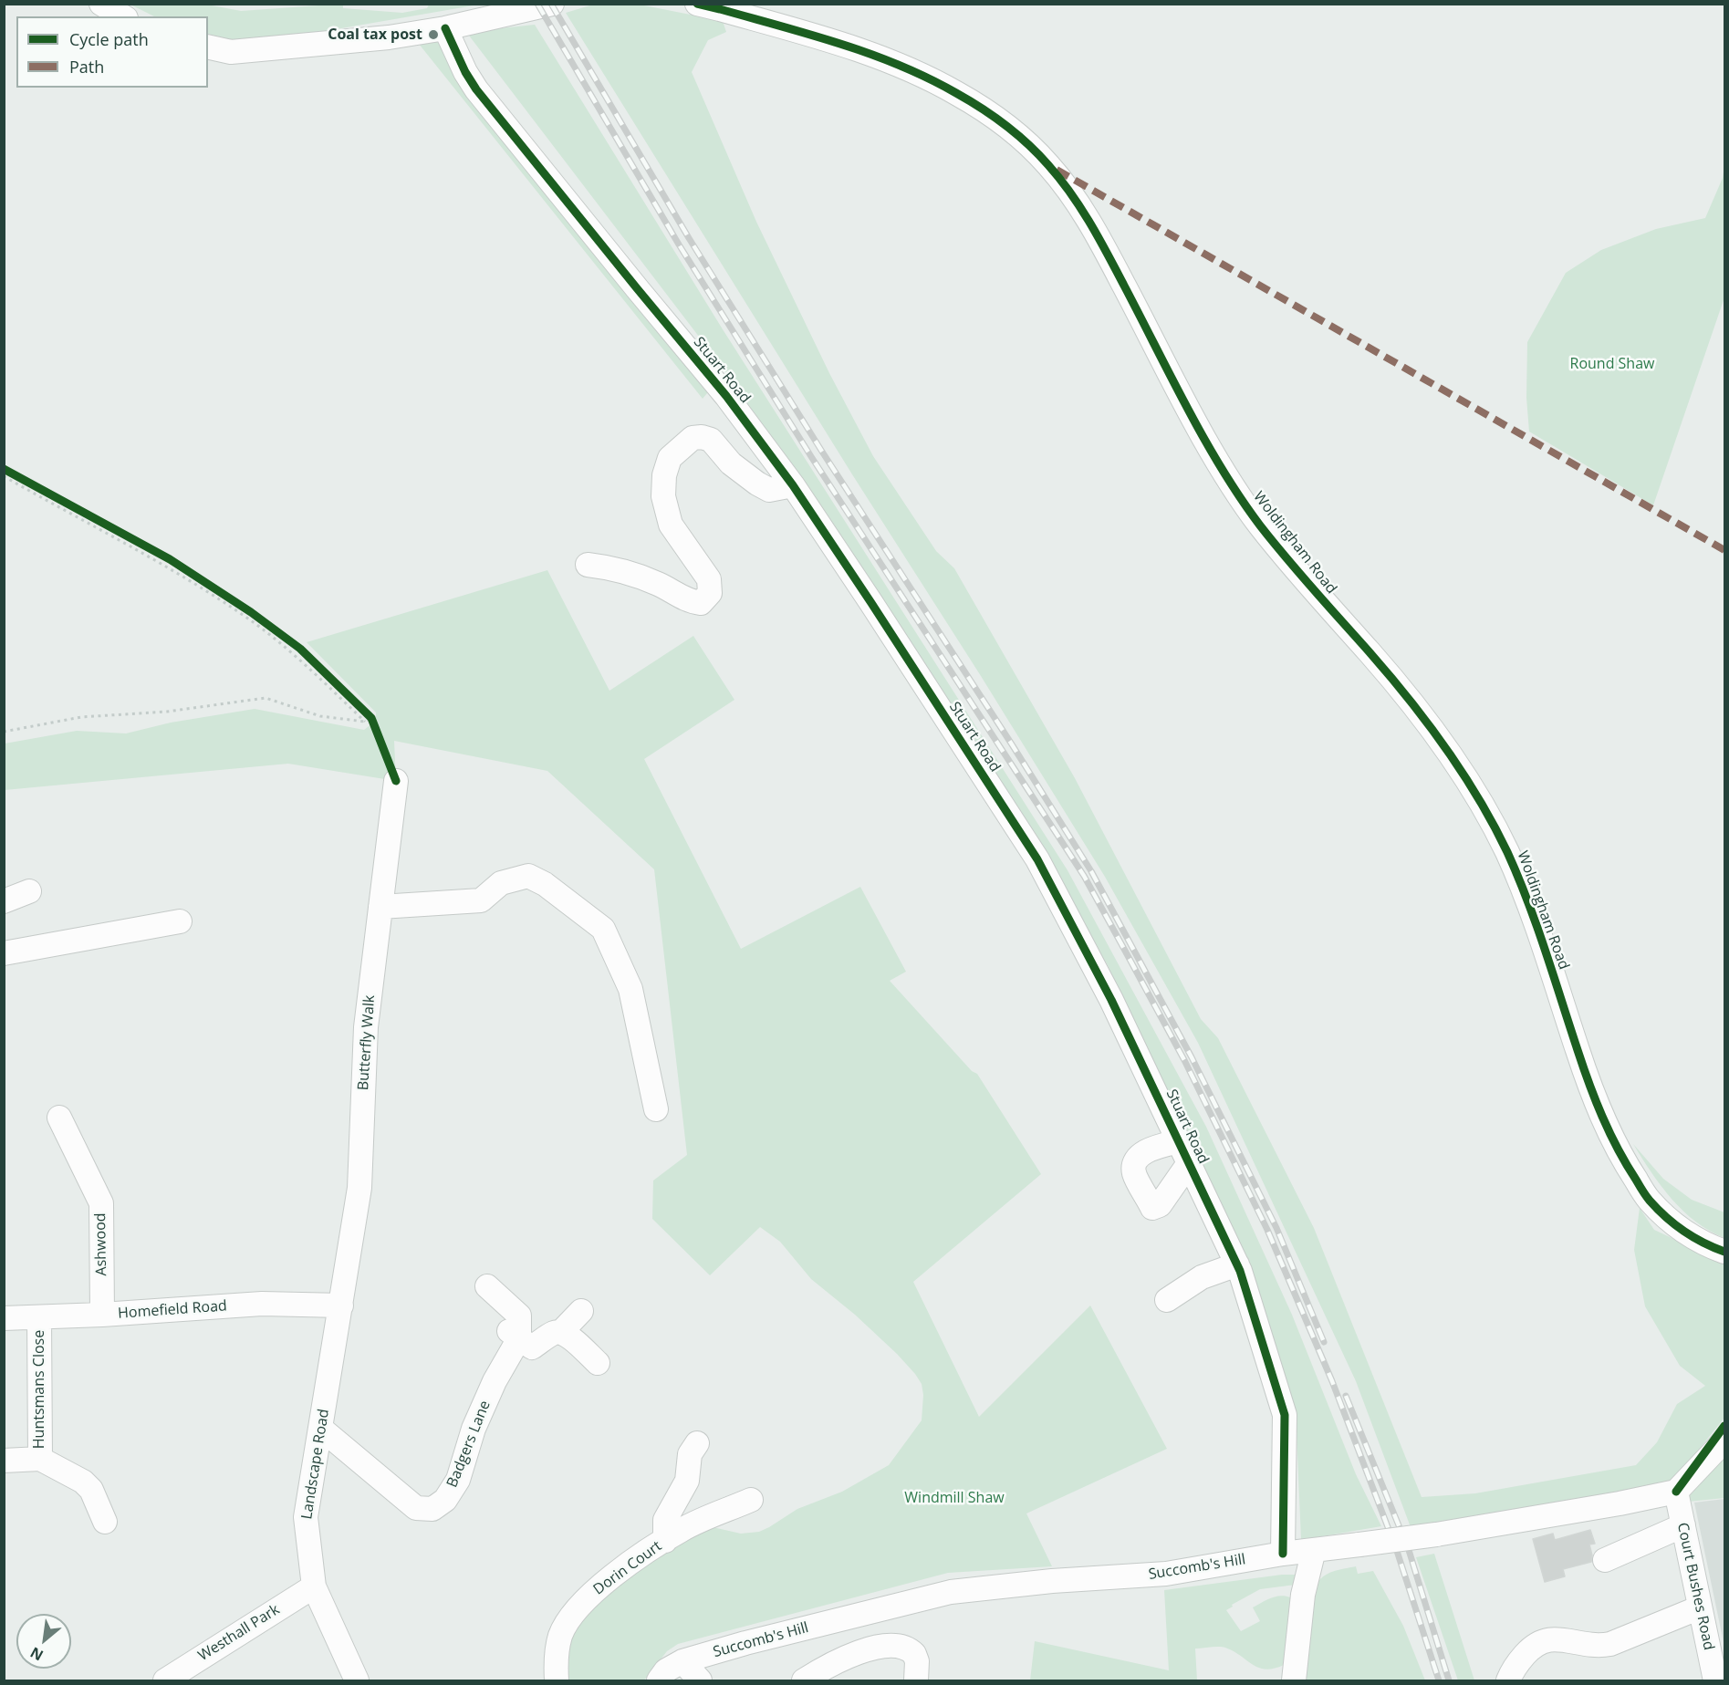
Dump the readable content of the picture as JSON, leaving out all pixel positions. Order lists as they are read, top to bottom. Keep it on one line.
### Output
{"streets":{"street":["Stuart Road","Woldingham Road","Butterfly Walk","Ashwood","Homefield Road","Huntsmans Close","Badgers Lane","Landscape Road","Succomb's Hill","Dorin Court","Court Bushes Road","Westhall Park"]},"crossings":[["Stuart Road","Succomb's Hill"],["Butterfly Walk","Homefield Road"],["Butterfly Walk","Landscape Road"],["Ashwood","Homefield Road"],["Homefield Road","Huntsmans Close"],["Homefield Road","Landscape Road"],["Badgers Lane","Landscape Road"],["Landscape Road","Westhall Park"],["Succomb's Hill","Court Bushes Road"]],"parks":["Round Shaw","Windmill Shaw"],"places":["Coal tax post"],"legend":["Cycle path","Path"],"north":"bottom left"}
